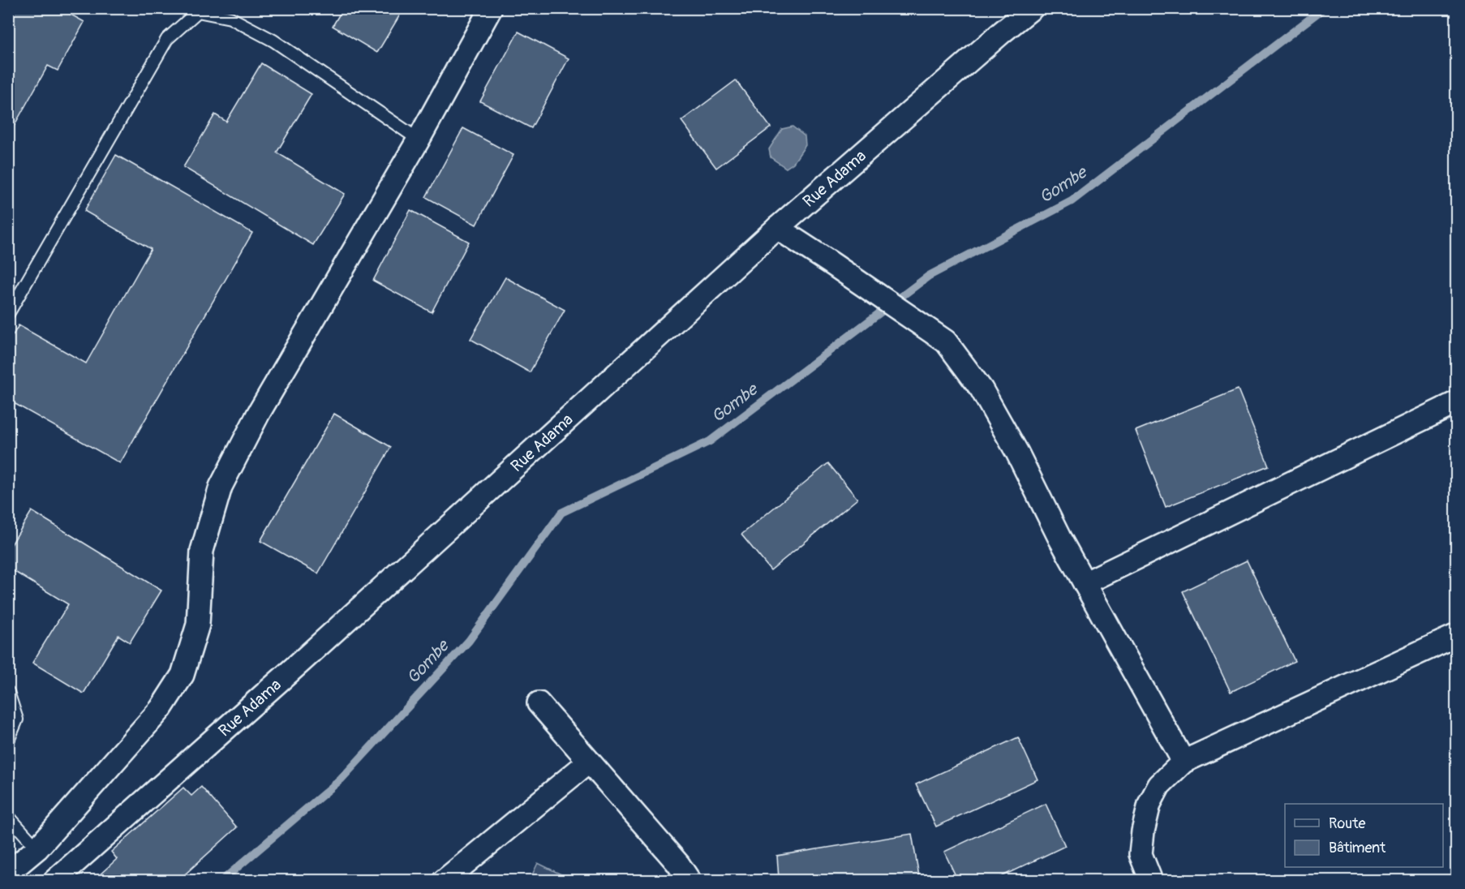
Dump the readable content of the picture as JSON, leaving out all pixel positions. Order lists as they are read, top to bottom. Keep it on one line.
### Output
{"streets":{"street":["Rue Adama"]},"water":["Gombe"],"legend":["Route","Bâtiment"]}
